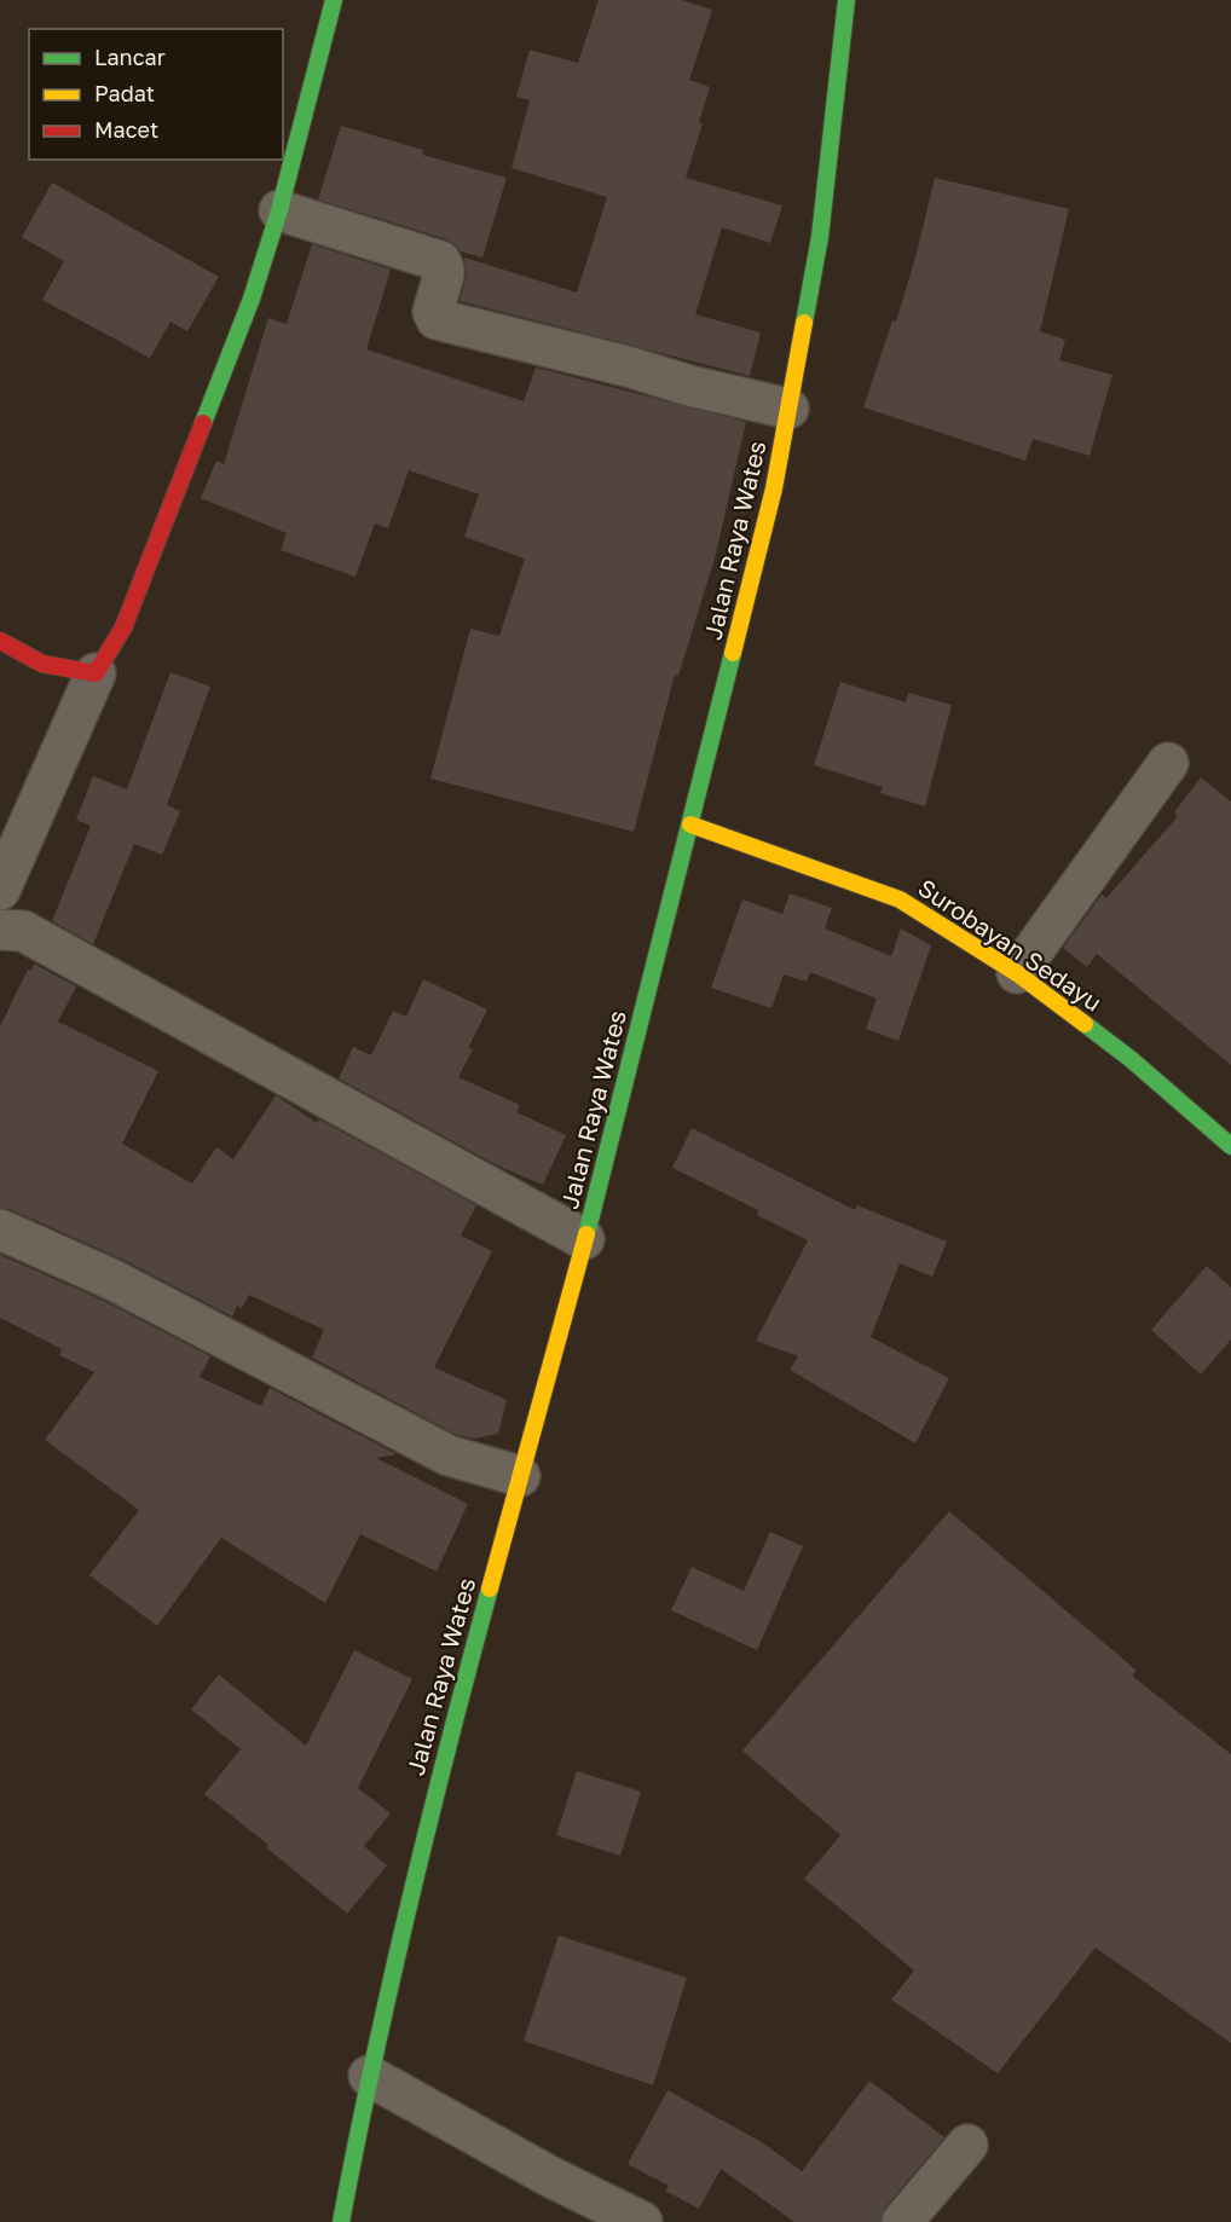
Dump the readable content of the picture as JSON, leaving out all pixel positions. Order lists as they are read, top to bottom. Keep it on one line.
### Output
{"streets":{"main road":["Jalan Raya Wates","Surobayan Sedayu"]},"crossings":[["Jalan Raya Wates","Surobayan Sedayu"]],"legend":["Lancar","Padat","Macet"]}
